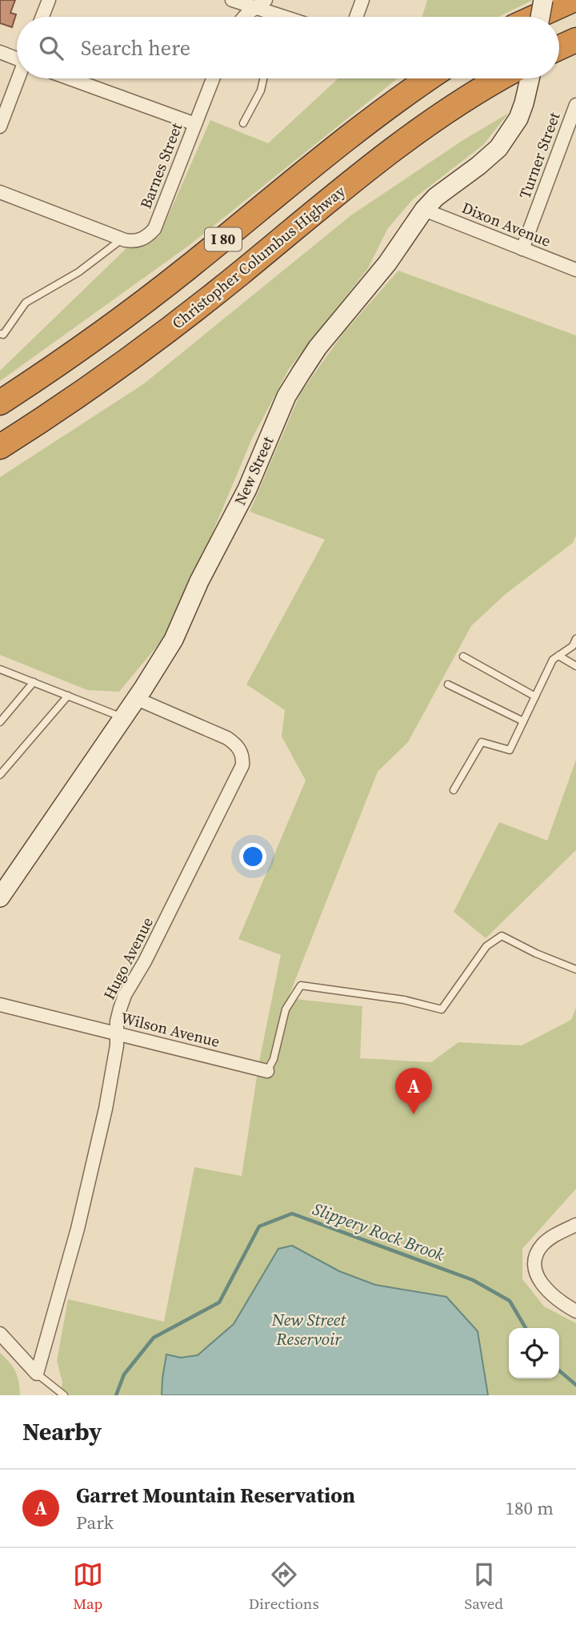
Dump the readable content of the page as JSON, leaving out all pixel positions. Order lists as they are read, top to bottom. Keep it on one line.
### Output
{"streets":{"highway":["I 80","Christopher Columbus Highway"],"street":["Turner Street","Barnes Street","Dixon Avenue","New Street","Hugo Avenue","Wilson Avenue"]},"crossings":[["Turner Street","Dixon Avenue"],["Dixon Avenue","New Street"],["New Street","Hugo Avenue"],["Hugo Avenue","Wilson Avenue"]],"water":["Slippery Rock Brook","New Street Reservoir"],"page":{"search":"Search here","pins":"A","heading":"Nearby","list":[{"mark":"A","name":"Garret Mountain Reservation","note":"Park","value":"180 m"}],"nav":["Map","Directions","Saved"]}}
